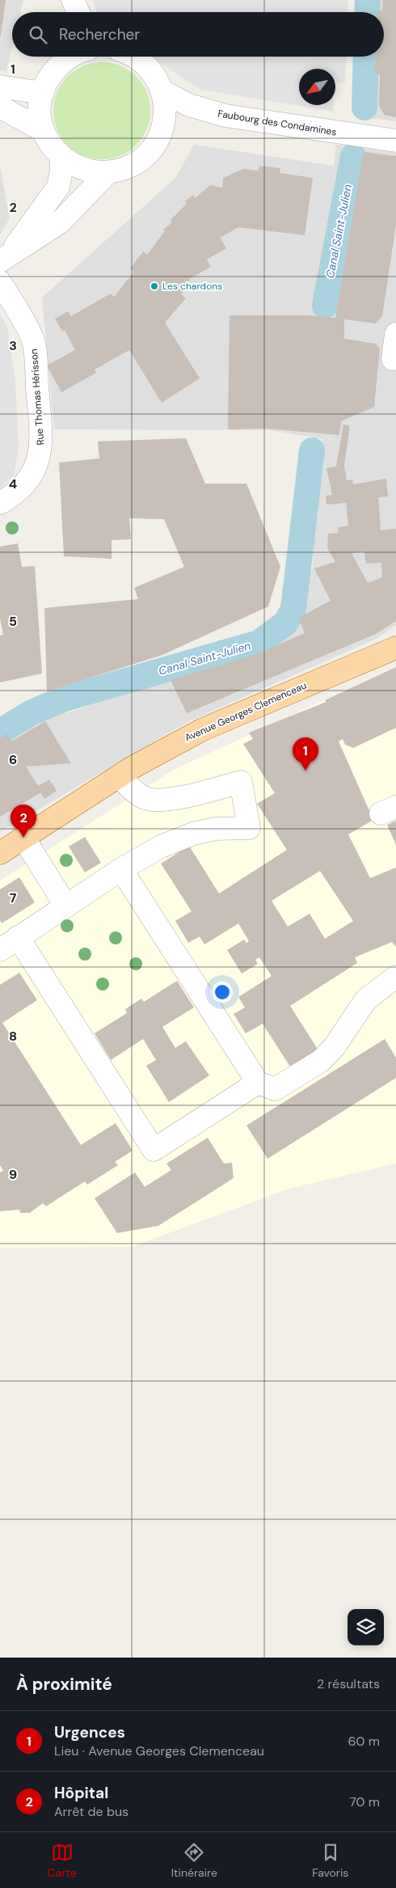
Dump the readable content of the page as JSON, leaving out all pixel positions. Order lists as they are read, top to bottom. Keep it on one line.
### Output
{"streets":{"main road":["Avenue Georges Clemenceau"],"street":["Faubourg des Condamines","Rue Thomas Hérisson"]},"water":["Canal Saint-Julien"],"places":["Les chardons"],"north":"bottom left","page":{"search":"Rechercher","pins":["1","2"],"heading":["À proximité","2 résultats"],"list":[{"mark":"1","name":"Urgences","note":"Lieu · Avenue Georges Clemenceau","value":"60 m"},{"mark":"2","name":"Hôpital","note":"Arrêt de bus","value":"70 m"}],"nav":["Carte","Itinéraire","Favoris"]},"grid":{"rows":["1","2","3","4","5","6","7","8","9"]}}
